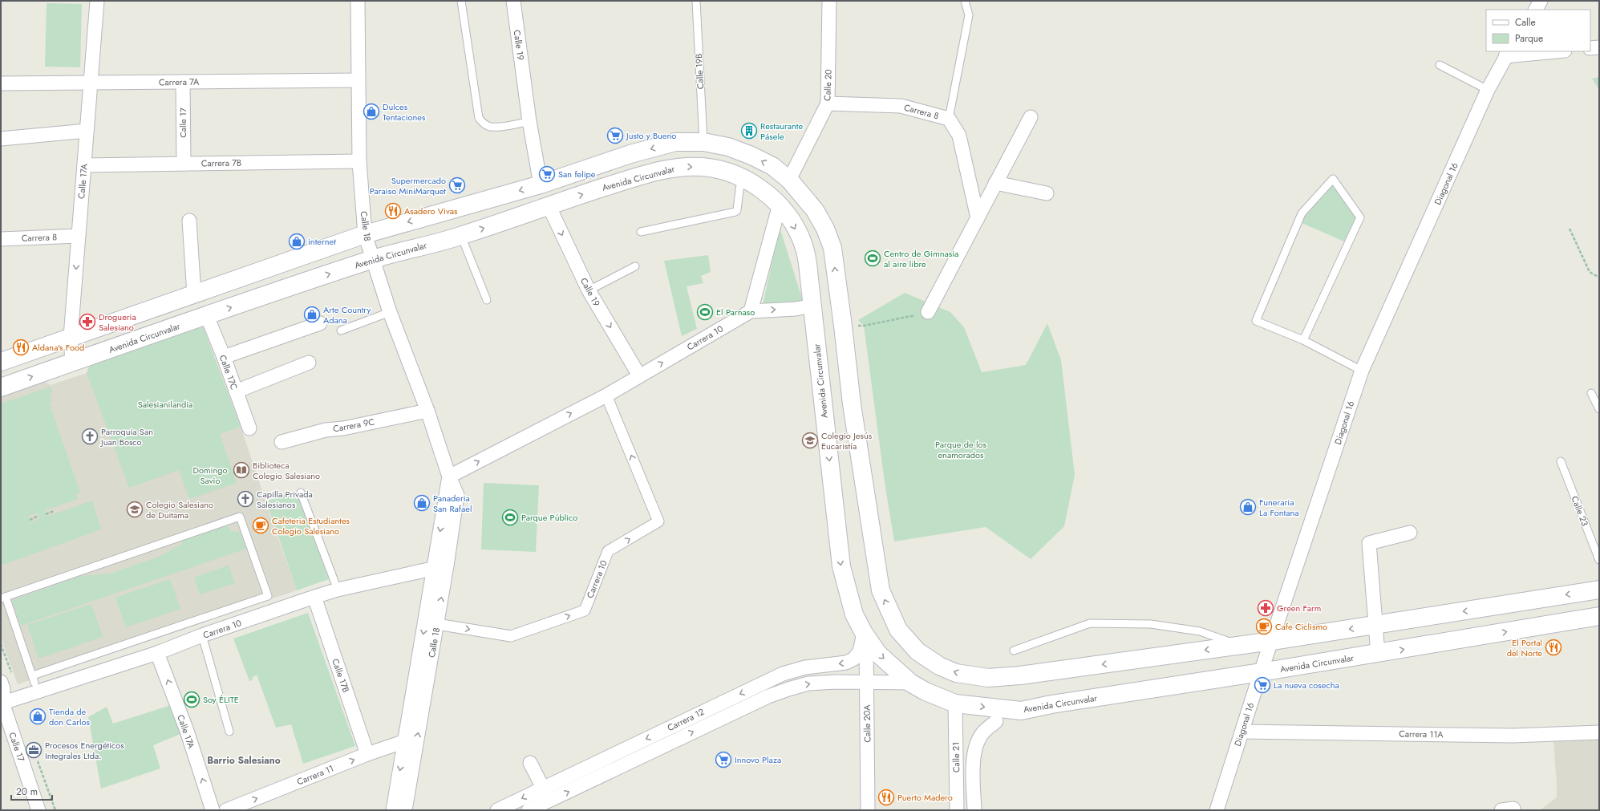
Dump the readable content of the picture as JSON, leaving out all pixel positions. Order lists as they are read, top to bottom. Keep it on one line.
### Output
{"streets":{"main road":["Avenida Circunvalar"],"street":["Calle 19","Carrera 7A","Calle 20","Carrera 8","Calle 17","Carrera 7B","Calle 17A","Diagonal 16","Calle 18","Carrera 10","Calle 17C","Carrera 9C","Calle 17B","Carrera 12","Calle 20A","Carrera 11A","Calle 21","Carrera 11"],"lane":["Calle 19B","Calle 23"]},"crossings":[["Calle 19","Avenida Circunvalar"],["Calle 19","Carrera 10"],["Carrera 7A","Calle 17"],["Carrera 7A","Calle 17A"],["Carrera 7A","Calle 18"],["Calle 20","Carrera 8"],["Carrera 8","Calle 17A"],["Calle 17","Carrera 7B"],["Calle 17","Carrera 10"],["Carrera 7B","Calle 17A"],["Carrera 7B","Calle 18"],["Avenida Circunvalar","Calle 17A"],["Avenida Circunvalar","Diagonal 16"],["Avenida Circunvalar","Calle 18"],["Avenida Circunvalar","Carrera 10"],["Avenida Circunvalar","Calle 17C"],["Avenida Circunvalar","Carrera 12"],["Avenida Circunvalar","Calle 20A"],["Avenida Circunvalar","Calle 21"],["Calle 17A","Carrera 10"],["Diagonal 16","Carrera 11A"],["Calle 18","Carrera 10"],["Calle 18","Carrera 9C"],["Calle 18","Carrera 11"],["Carrera 10","Calle 17B"],["Calle 17B","Carrera 11"],["Carrera 12","Calle 20A"]],"one_way":["Calle 19","Carrera 10","Carrera 11"],"districts":["Barrio Salesiano"],"parks":["Salesianilandia","Parque de los enamorados","Domingo Savio"],"places":{"shop":["Dulces Tentaciones","internet","Arte Country Adana","Panaderia San Rafael","Funeraria La Fontana","Tienda de don Carlos"],"building":["Restaurante Pásele"],"supermarket":["Justo y Bueno","San felipe","Supermercado Paraiso MiniMarquet","La nueva cosecha","Innovo Plaza"],"restaurant":["Asadero Vivas","Aldana's Food","El Portal del Norte","Puerto Madero"],"sports":["Centro de Gimnasia al aire libre","El Parnaso","Parque Público","Soy ÉLITE"],"pharmacy":["Drogueria Salesiano","Green Farm"],"church":["Parroquia San Juan Bosco","Capilla Privada Salesianos"],"school or university":["Colegio Jesús Eucaristía","Colegio Salesiano de Duitama"],"library":["Biblioteca Colegio Salesiano"],"cafe":["Cafeteria Estudiantes Colegio Salesiano","Cafe Ciclismo"],"office":["Procesos Energéticos Integrales Ltda."]},"legend":["Calle","Parque"],"scale_bar":"20 m"}
